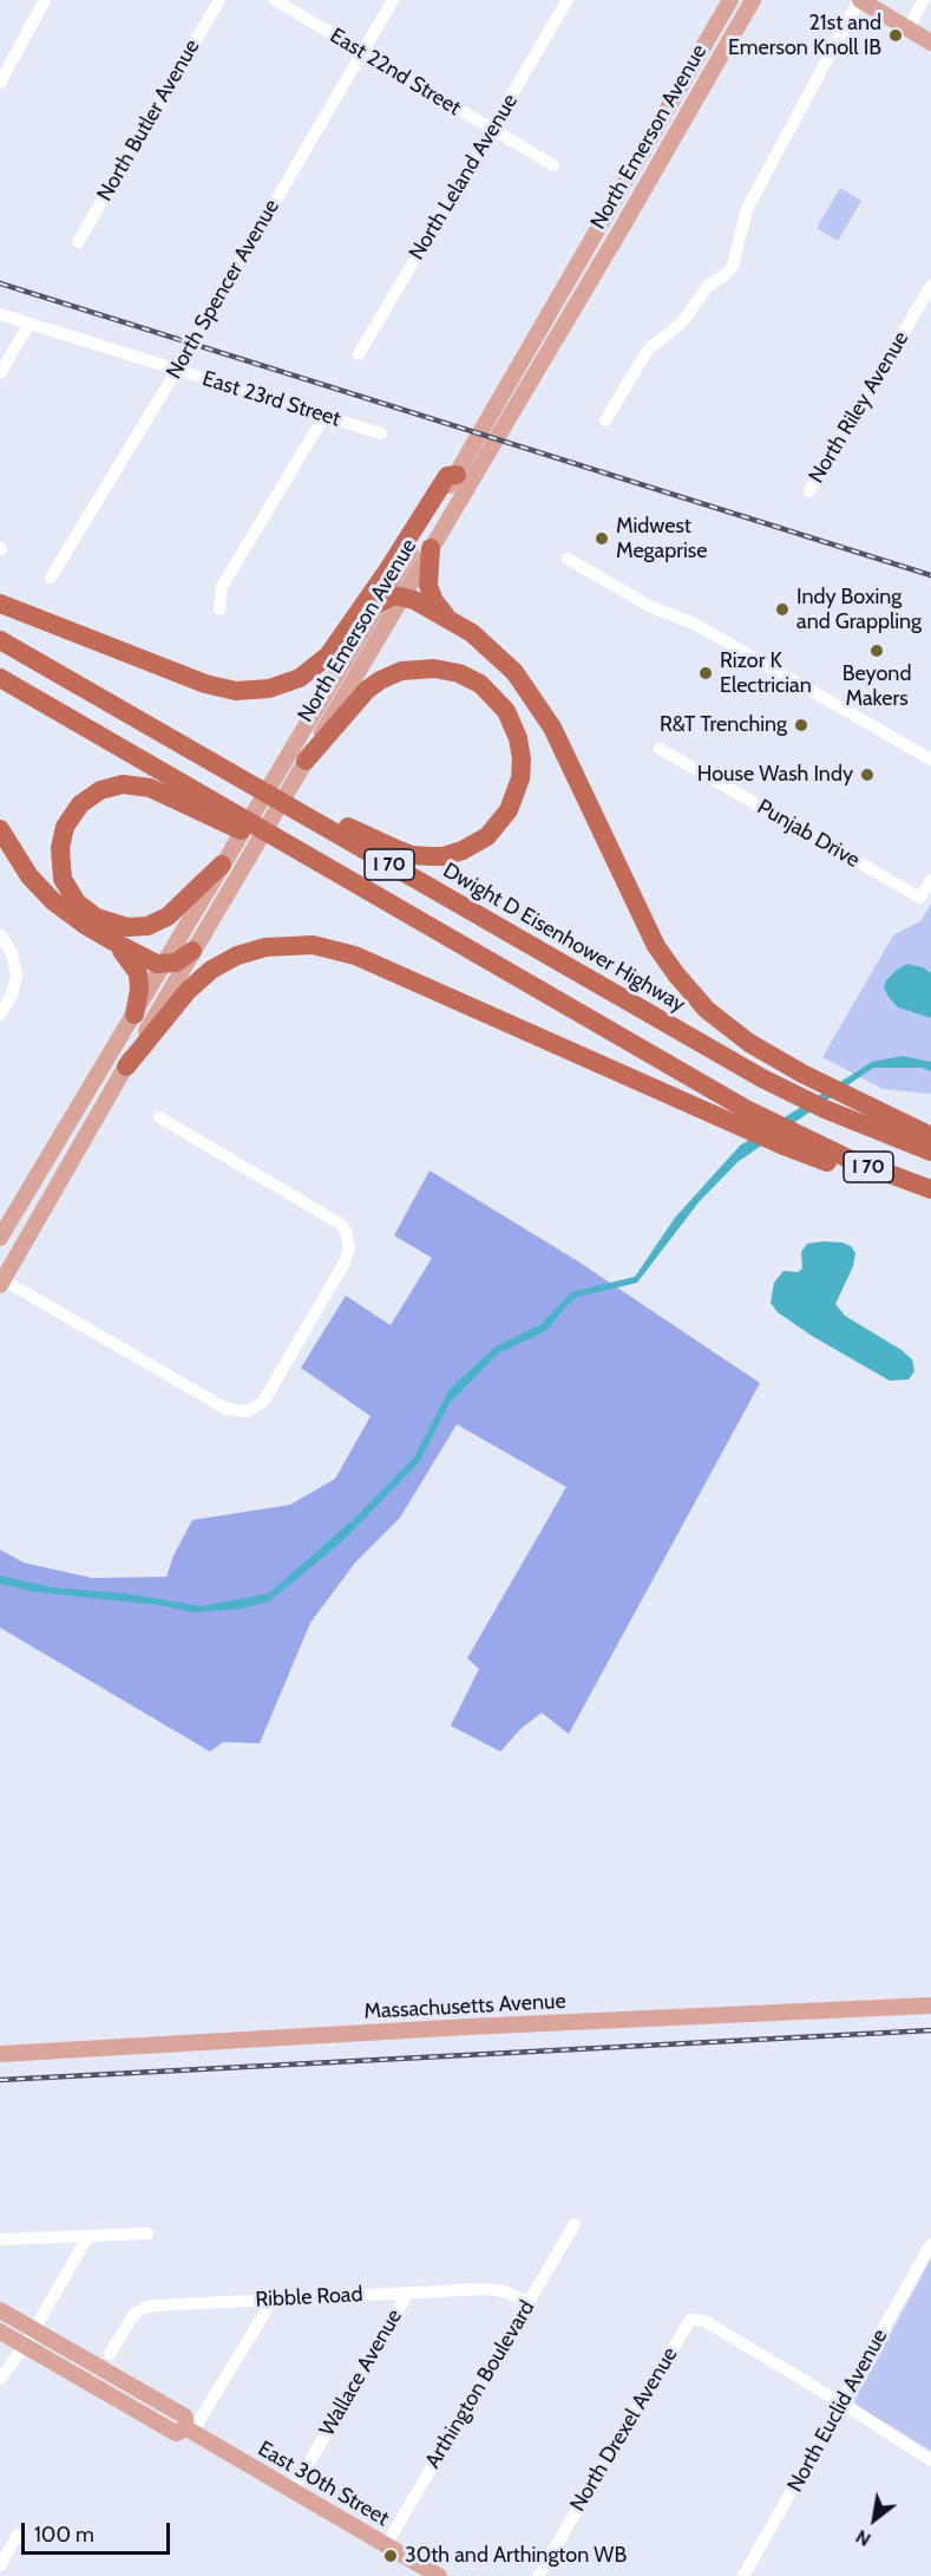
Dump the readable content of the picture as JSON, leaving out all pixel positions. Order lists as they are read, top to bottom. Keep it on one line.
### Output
{"streets":{"highway":["I 70","Dwight D Eisenhower Highway"],"main road":["North Emerson Avenue","Massachusetts Avenue","East 30th Street"],"street":["East 22nd Street","North Butler Avenue","North Leland Avenue","North Spencer Avenue","East 23rd Street","North Riley Avenue","Punjab Drive","Ribble Road","Wallace Avenue","Arthington Boulevard","North Euclid Avenue","North Drexel Avenue"]},"crossings":[["East 22nd Street","North Leland Avenue"],["East 22nd Street","North Spencer Avenue"],["North Spencer Avenue","East 23rd Street"],["Ribble Road","Wallace Avenue"],["Ribble Road","Arthington Boulevard"],["Wallace Avenue","East 30th Street"],["Arthington Boulevard","East 30th Street"],["North Euclid Avenue","North Drexel Avenue"]],"places":["21st and Emerson Knoll IB","Midwest Megaprise","Indy Boxing and Grappling","Beyond Makers","Rizor K Electrician","R&T Trenching","House Wash Indy","30th and Arthington WB"],"scale_bar":"100 m","north":"bottom left"}
